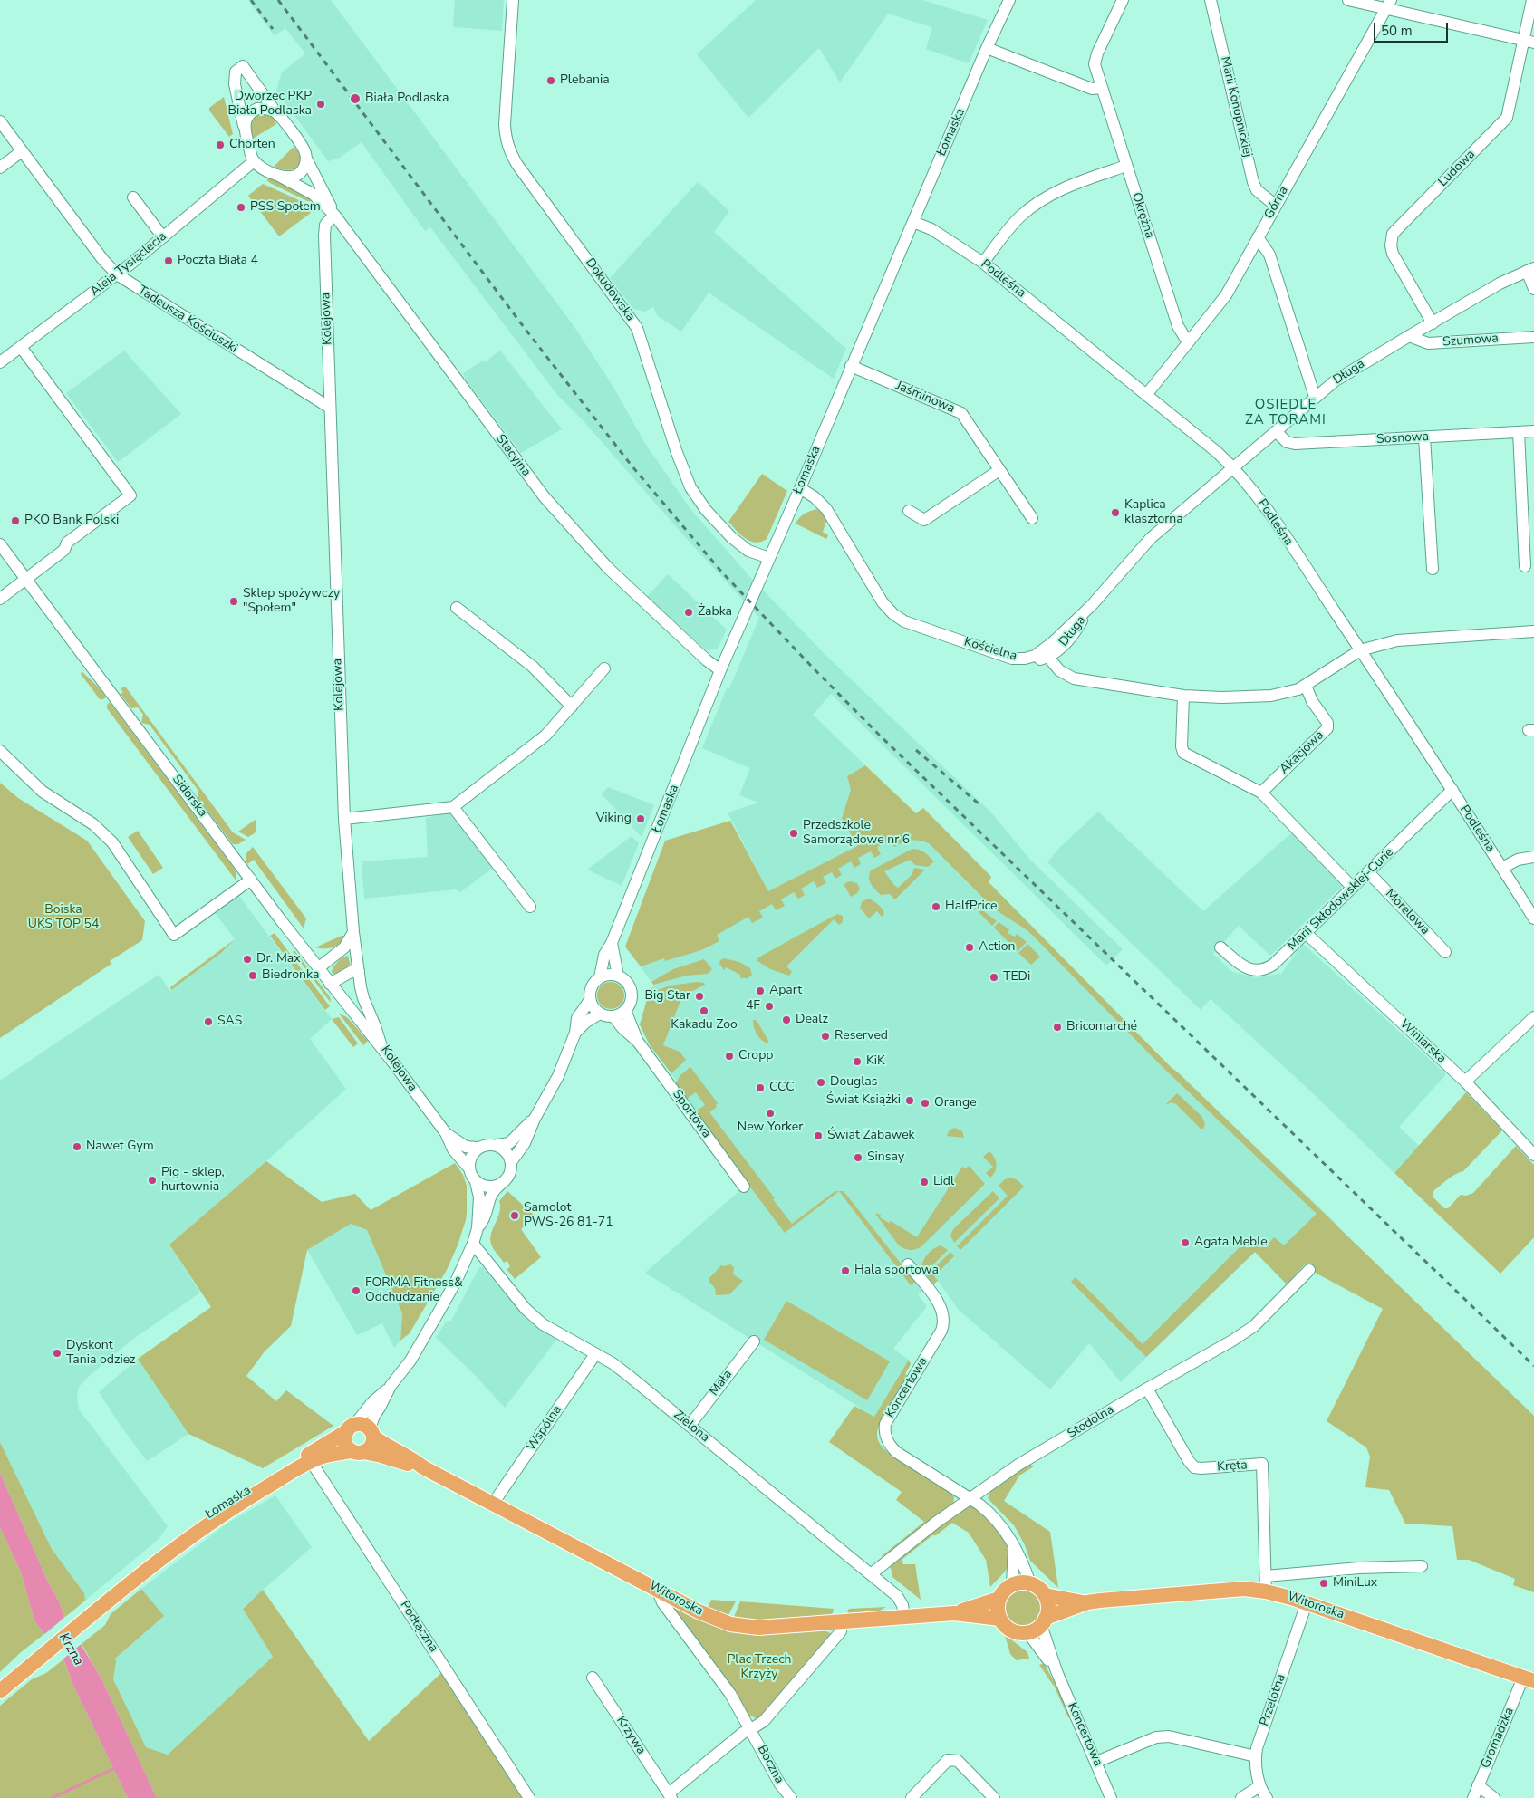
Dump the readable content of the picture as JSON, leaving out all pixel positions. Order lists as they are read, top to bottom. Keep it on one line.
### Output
{"streets":{"main road":["Łomaska","Witoroska"],"street":["Marii Konopnickiej","Ludowa","Górna","Okrężna","Aleja Tysiąclecia","Podleśna","Dokudowska","Kolejowa","Tadeusza Kościuszki","Szumowa","Długa","Jaśminowa","Sosnowa","Stacyjna","Kościelna","Akacjowa","Sidorska","Marii Skłodowskiej-Curie","Morelowa","Winiarska","Sportowa","Mała","Koncertowa","Stodolna","Zielona","Wspólna","Kręta","Podłączna","Przelotna","Krzywa","Gromadzka","Boczna"]},"crossings":[["Marii Konopnickiej","Górna"],["Łomaska","Podleśna"],["Łomaska","Dokudowska"],["Łomaska","Kolejowa"],["Łomaska","Jaśminowa"],["Łomaska","Stacyjna"],["Łomaska","Kościelna"],["Łomaska","Sportowa"],["Łomaska","Zielona"],["Łomaska","Witoroska"],["Łomaska","Podłączna"],["Ludowa","Długa"],["Górna","Okrężna"],["Górna","Podleśna"],["Aleja Tysiąclecia","Tadeusza Kościuszki"],["Aleja Tysiąclecia","Stacyjna"],["Podleśna","Długa"],["Podleśna","Marii Skłodowskiej-Curie"],["Kolejowa","Tadeusza Kościuszki"],["Kolejowa","Stacyjna"],["Kolejowa","Sidorska"],["Szumowa","Długa"],["Długa","Sosnowa"],["Długa","Kościelna"],["Marii Skłodowskiej-Curie","Morelowa"],["Marii Skłodowskiej-Curie","Winiarska"],["Mała","Zielona"],["Koncertowa","Stodolna"],["Koncertowa","Witoroska"],["Stodolna","Zielona"],["Stodolna","Kręta"],["Zielona","Wspólna"],["Zielona","Witoroska"],["Wspólna","Witoroska"],["Kręta","Witoroska"],["Witoroska","Podłączna"],["Witoroska","Przelotna"],["Witoroska","Gromadzka"],["Krzywa","Boczna"]],"districts":["OSIEDLE ZA TORAMI"],"water":["Krzna"],"parks":["Boiska UKS TOP 54","Plac Trzech Krzyży"],"places":["Plebania","Biała Podlaska","Dworzec PKP Biała Podlaska","Chorten","PSS Społem","Poczta Biała 4","Kaplica klasztorna","PKO Bank Polski","Sklep spożywczy \"Społem\"","Żabka","Viking","Przedszkole Samorządowe nr 6","HalfPrice","Action","Dr. Max","Biedronka","TEDi","Apart","Big Star","4F","Kakadu Zoo","Dealz","SAS","Bricomarché","Reserved","Cropp","KiK","Douglas","CCC","Świat Książki","Orange","New Yorker","Świat Zabawek","Nawet Gym","Sinsay","Pig - sklep, hurtownia","Lidl","Samolot PWS-26 81-71","Agata Meble","Hala sportowa","FORMA Fitness& Odchudzanie","Dyskont Tania odziez","MiniLux"],"scale_bar":"50 m"}
